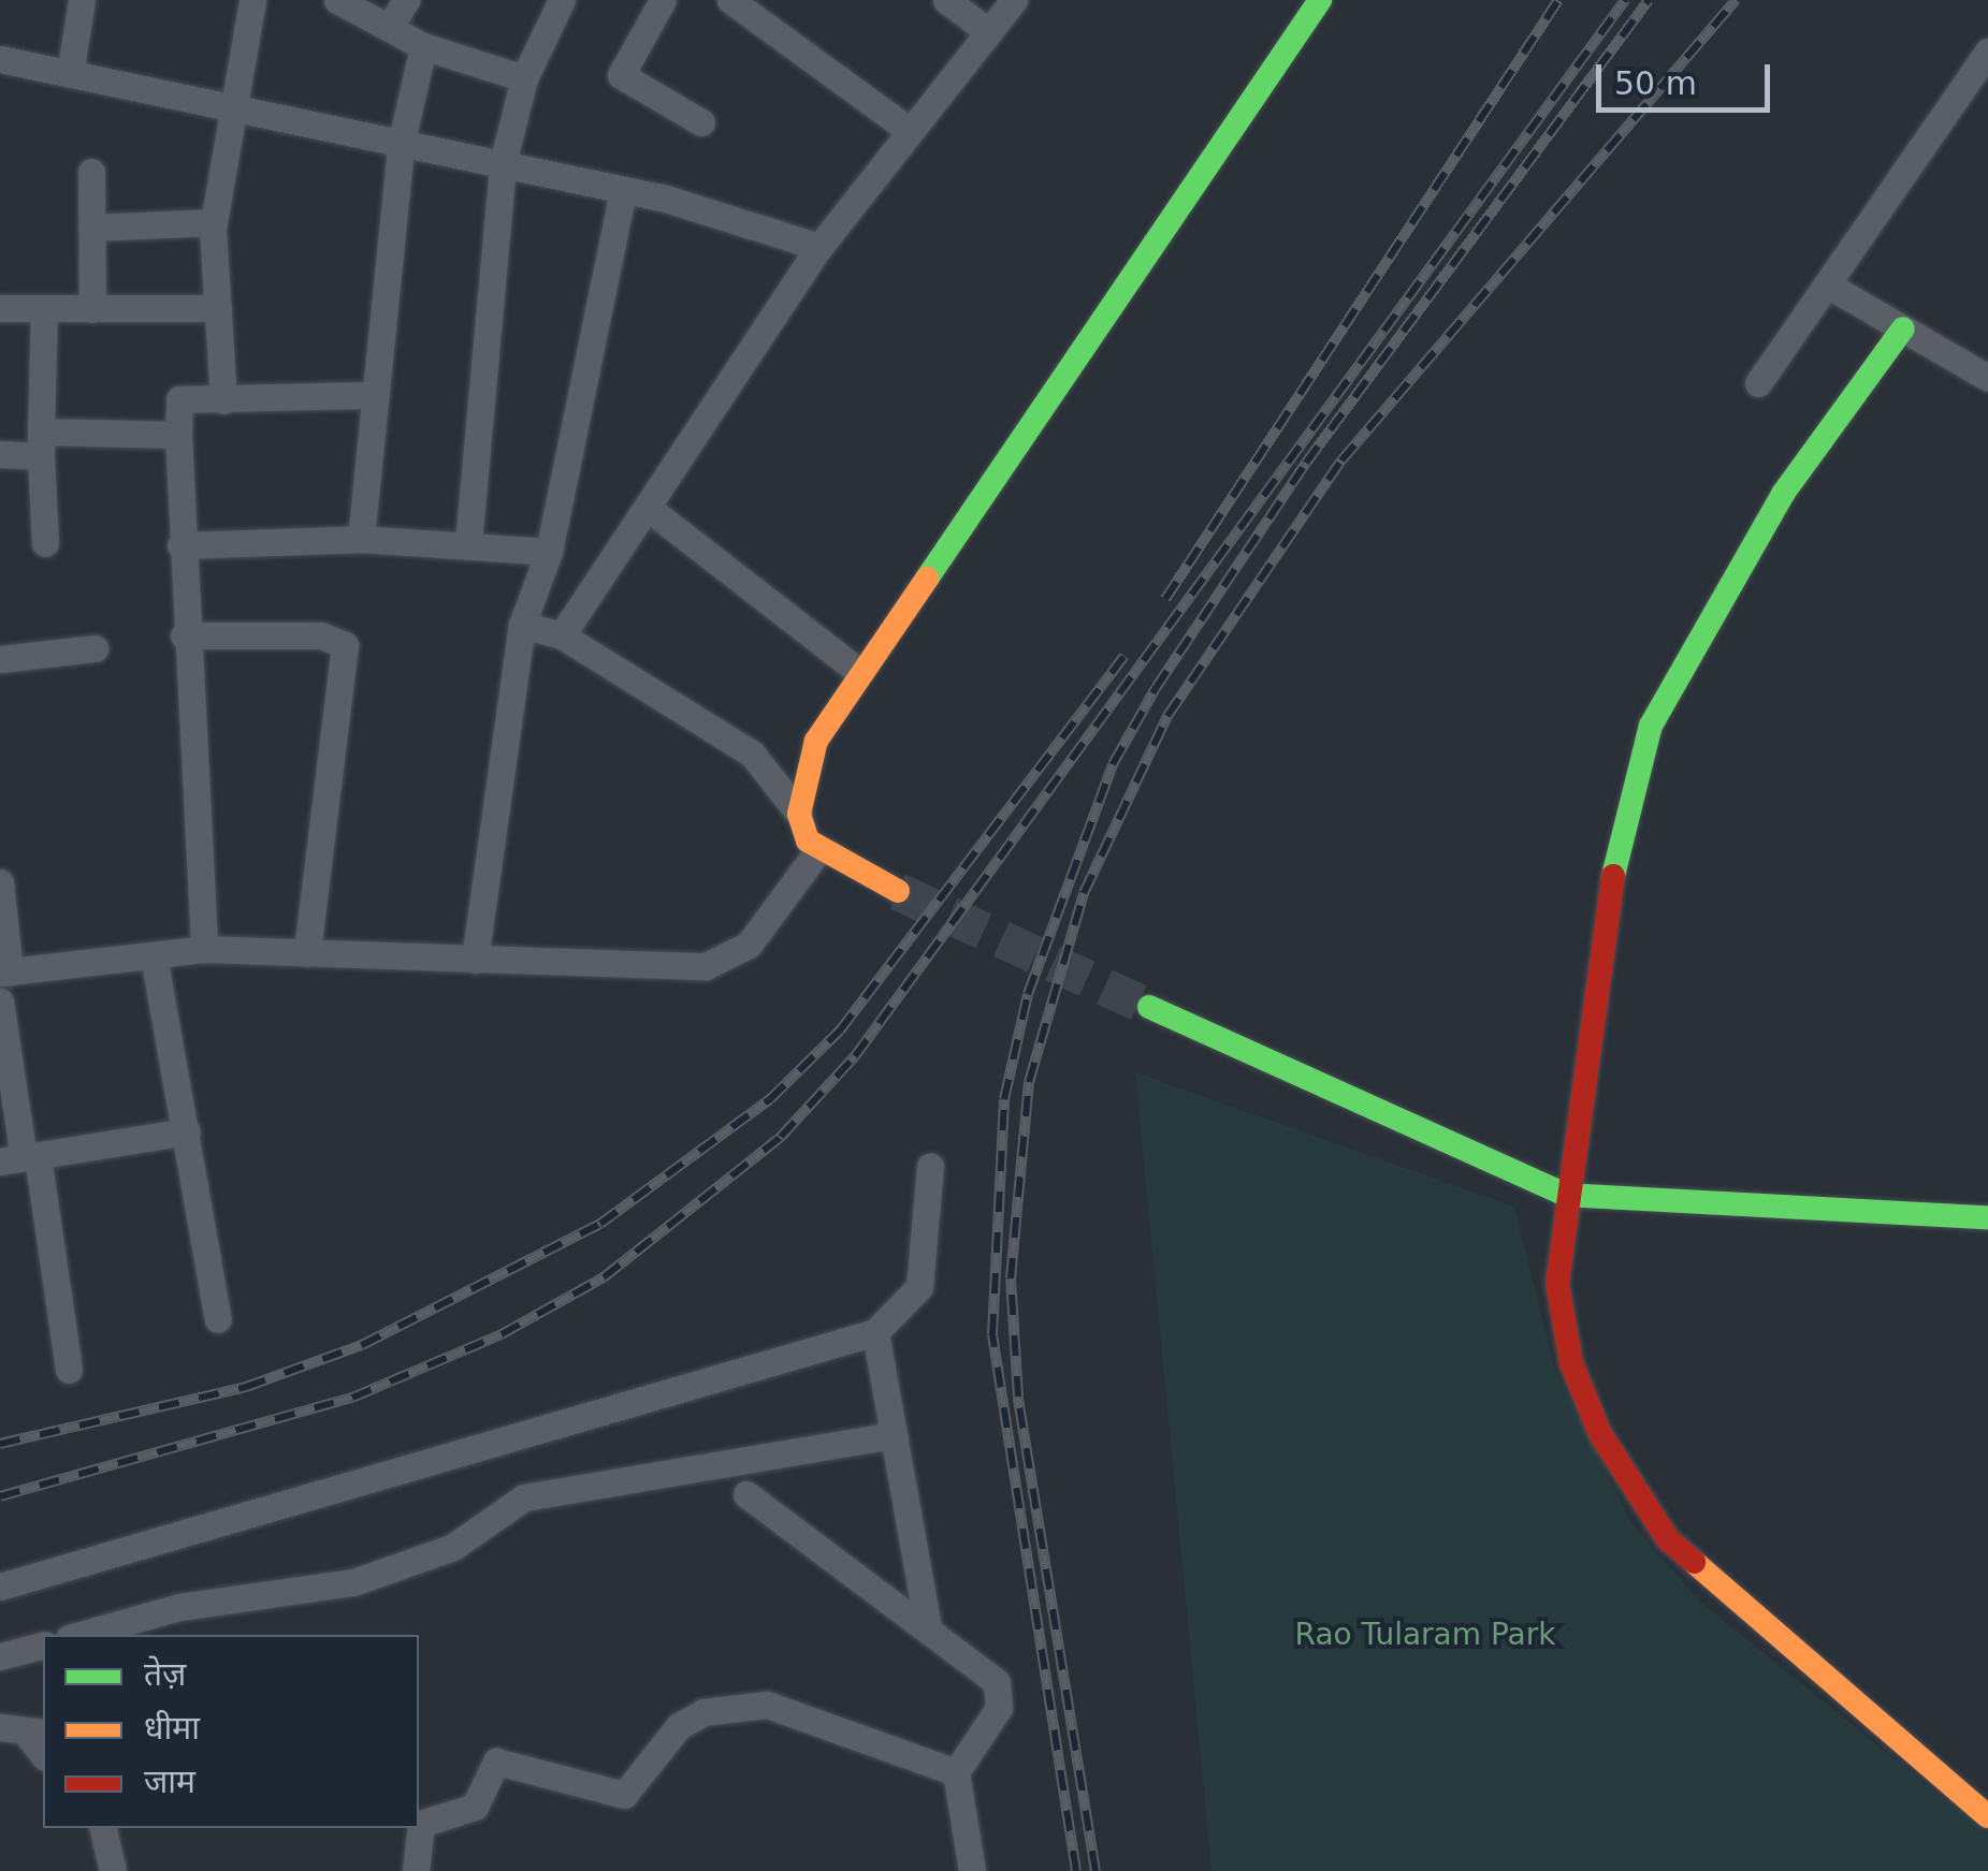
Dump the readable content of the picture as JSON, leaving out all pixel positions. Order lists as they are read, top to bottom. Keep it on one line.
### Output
{"parks":["Rao Tularam Park"],"legend":["तेज़","धीमा","जाम"],"scale_bar":"50 m"}
